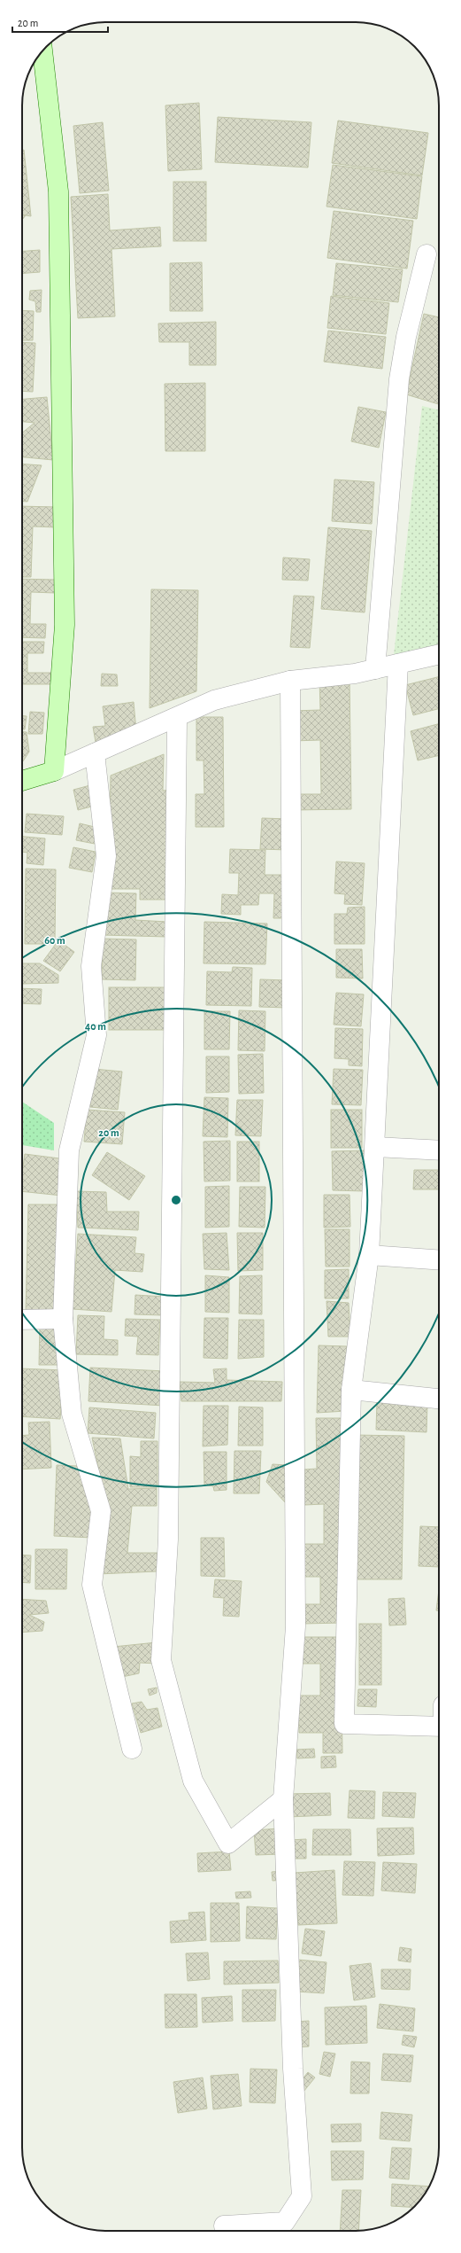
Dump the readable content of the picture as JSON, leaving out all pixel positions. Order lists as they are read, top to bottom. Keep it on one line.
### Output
{"scale_bar":"20 m","rings":["60 m","40 m","20 m"]}
